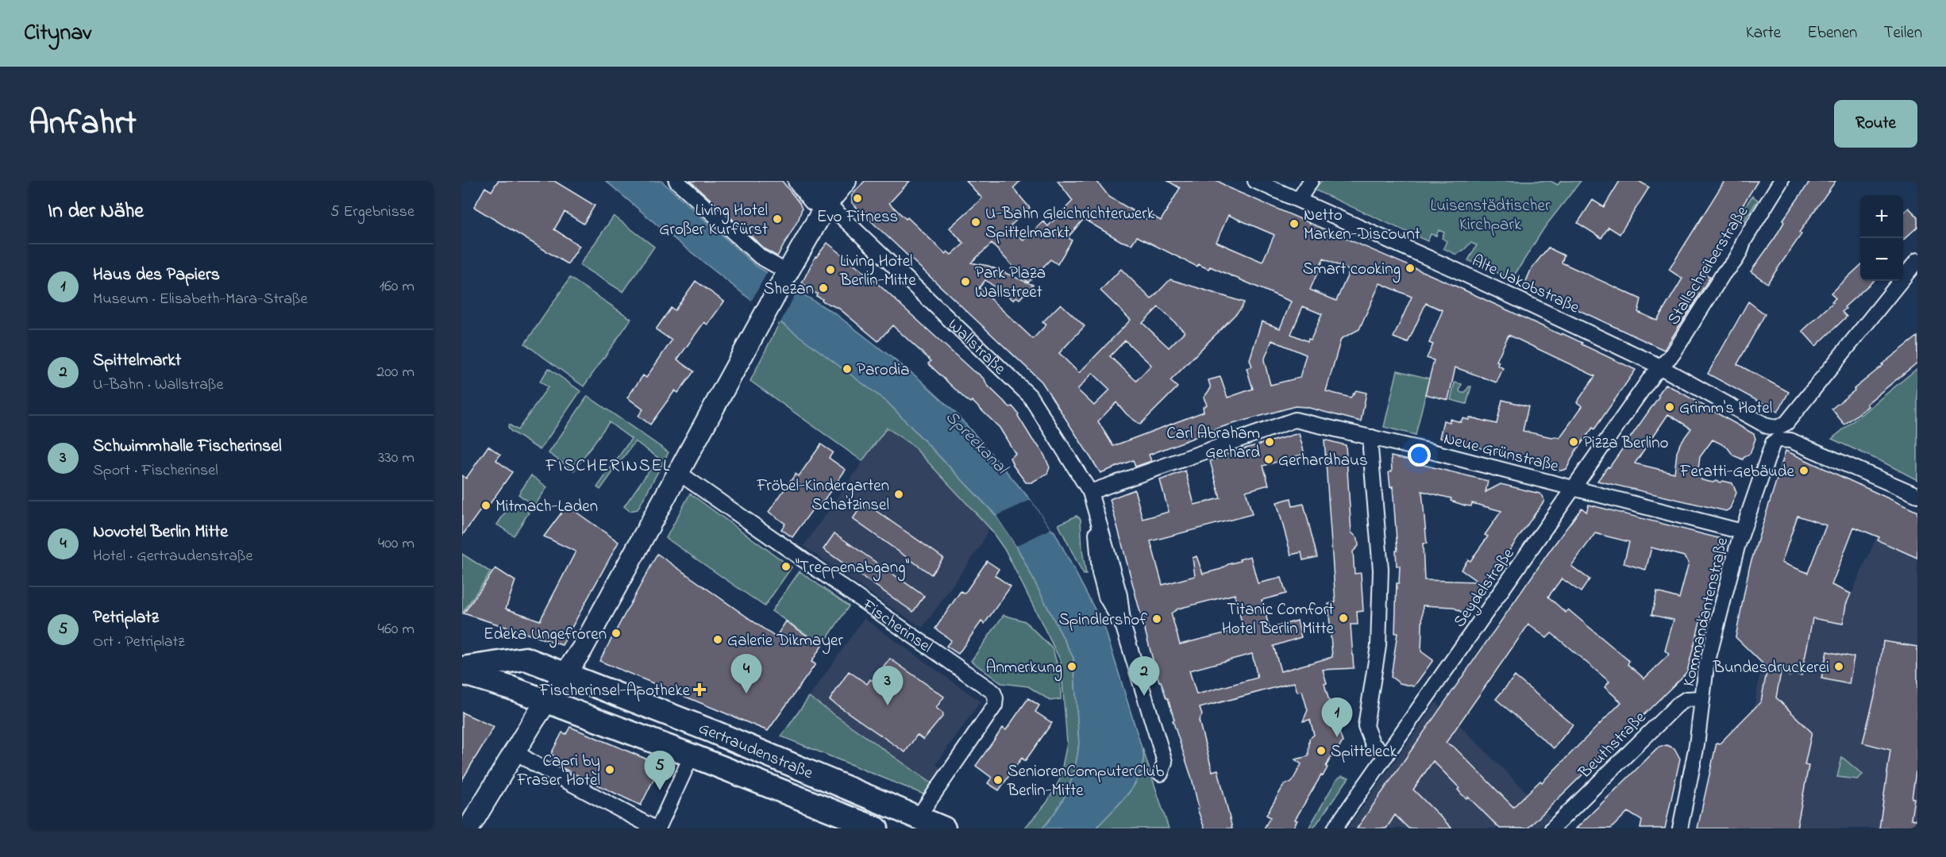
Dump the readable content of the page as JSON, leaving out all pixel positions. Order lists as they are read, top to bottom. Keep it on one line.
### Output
{"streets":{"main road":["Gertraudenstraße"],"street":["Stallschreiberstraße","Alte Jakobstraße","Wallstraße","Neue Grünstraße","Seydelstraße","Kommandantenstraße","Fischerinsel","Beuthstraße"]},"crossings":[["Stallschreiberstraße","Alte Jakobstraße"],["Stallschreiberstraße","Seydelstraße"],["Alte Jakobstraße","Seydelstraße"],["Alte Jakobstraße","Kommandantenstraße"],["Wallstraße","Neue Grünstraße"],["Neue Grünstraße","Seydelstraße"],["Neue Grünstraße","Kommandantenstraße"],["Kommandantenstraße","Beuthstraße"],["Fischerinsel","Gertraudenstraße"]],"districts":["FISCHERINSEL"],"water":["Spreekanal"],"parks":["Luisenstädtischer Kirchpark"],"places":{"other":["Evo Fitness","Living Hotel Großer Kurfürst","U-Bahn Gleichrichterwerk Spittelmarkt","Netto Marken-Discount","Smart cooking","Living Hotel Berlin-Mitte","Park Plaza Wallstreet","Shezan","Parodia","Grimm's Hotel","Carl Abraham Gerhard","Pizza Berlino","Gerhardhaus","Feratti-Gebäude","Fröbel-Kindergarten Schatzinsel","Mitmach-Laden","\"Treppenabgang\"","Titanic Comfort Hotel Berlin Mitte","Spindlershof","Edeka Ungefroren","Galerie Dikmayer","Anmerkung","Bundesdruckerei","Spitteleck","Capri by Fraser Hotel","SeniorenComputerClub Berlin-Mitte"],"health":["Fischerinsel-Apotheke"]},"page":{"header":"Citynav","nav":["Karte","Ebenen","Teilen"],"title":"Anfahrt","buttons":"Route","heading":["In der Nähe","5 Ergebnisse"],"map_buttons":["+","−"],"list":[{"mark":"1","name":"Haus des Papiers","note":"Museum · Elisabeth-Mara-Straße","value":"160 m"},{"mark":"2","name":"Spittelmarkt","note":"U-Bahn · Wallstraße","value":"200 m"},{"mark":"3","name":"Schwimmhalle Fischerinsel","note":"Sport · Fischerinsel","value":"330 m"},{"mark":"4","name":"Novotel Berlin Mitte","note":"Hotel · Gertraudenstraße","value":"400 m"},{"mark":"5","name":"Petriplatz","note":"Ort · Petriplatz","value":"460 m"}],"pins":["4","2","3","1","5"]}}
